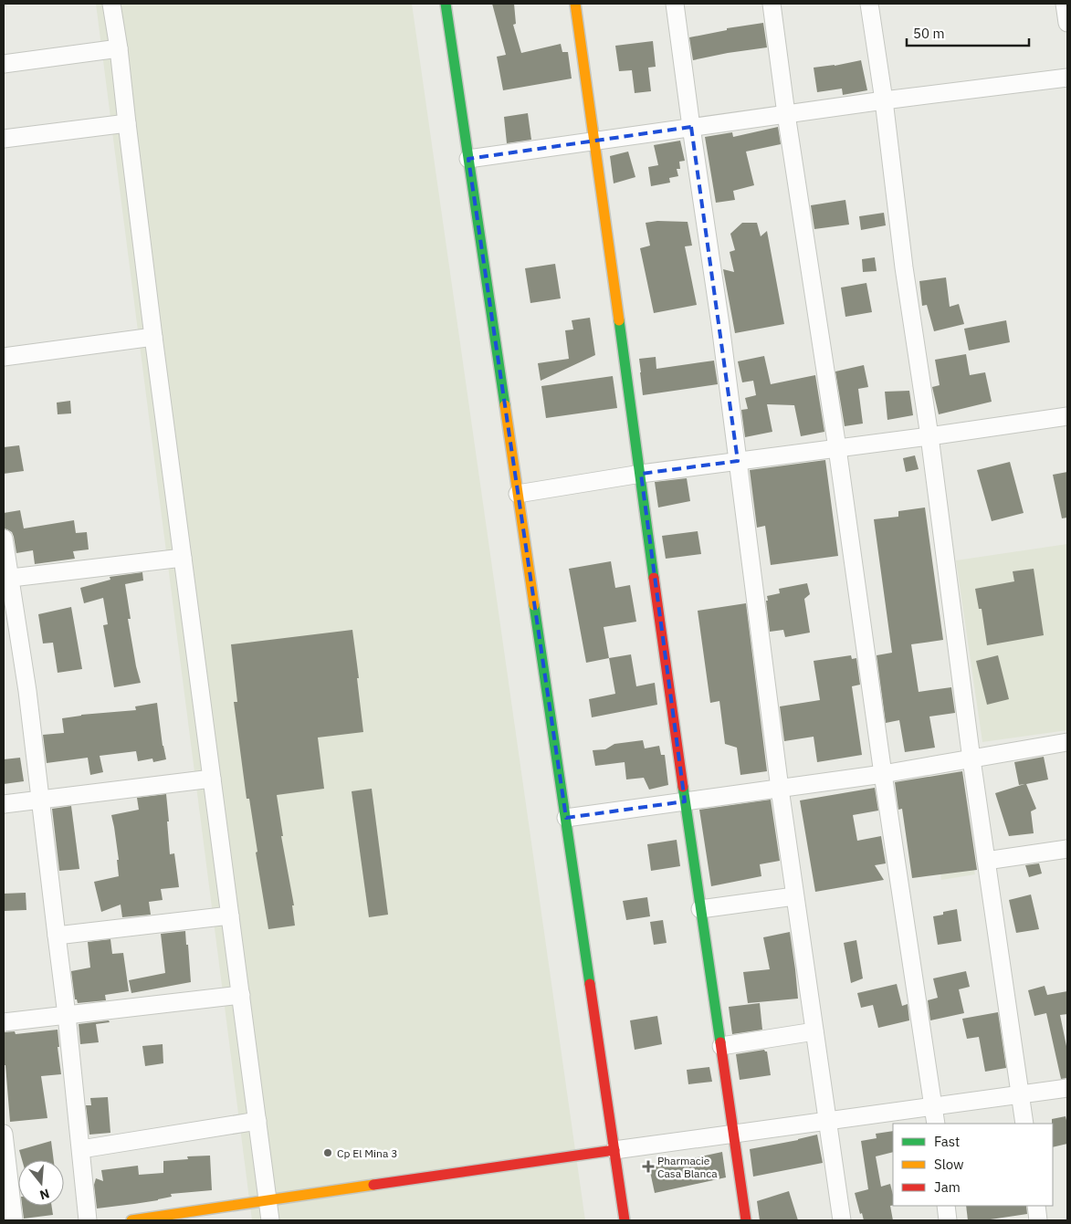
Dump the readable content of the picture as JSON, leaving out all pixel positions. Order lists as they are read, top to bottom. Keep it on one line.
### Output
{"places":{"other":["Cp El Mina 3"],"health":["Pharmacie Casa Blanca"]},"legend":["Fast","Slow","Jam"],"scale_bar":"50 m","north":"bottom"}
